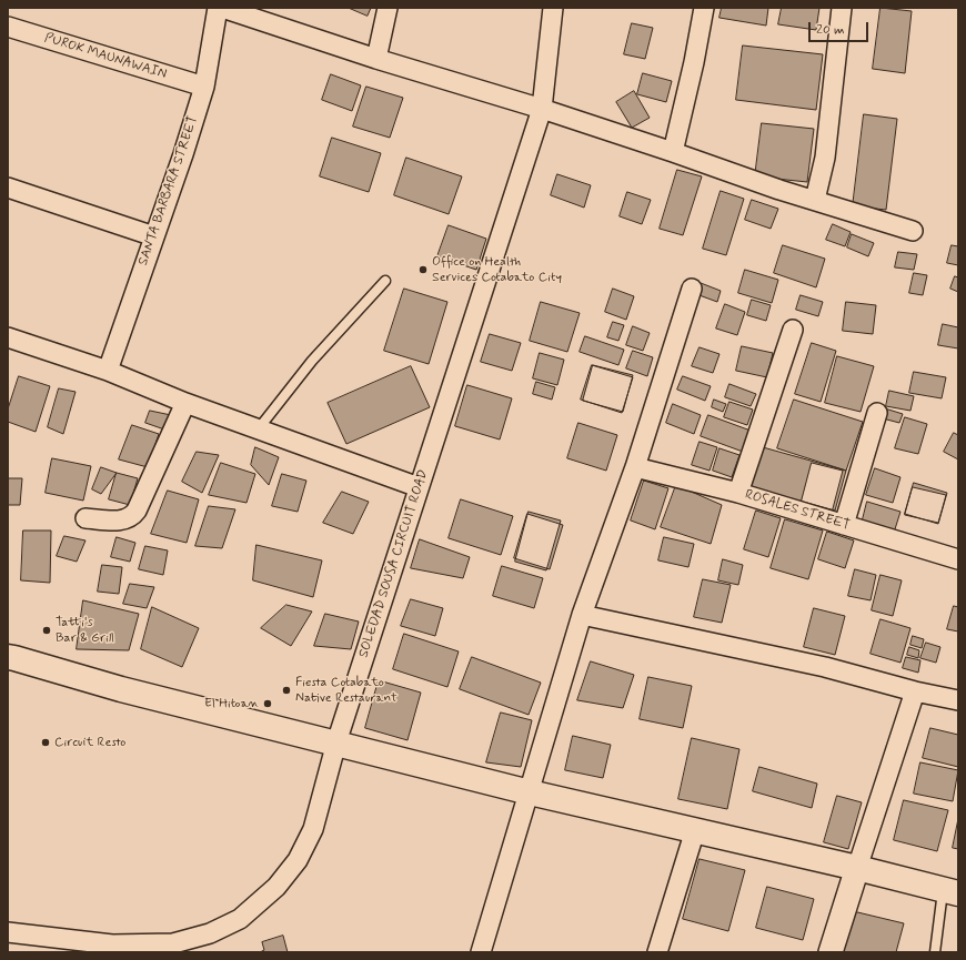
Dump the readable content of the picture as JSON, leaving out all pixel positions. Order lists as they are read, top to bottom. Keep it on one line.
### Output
{"streets":{"street":["PUROK MAUNAWAIN","SANTA BARBARA STREET","ROSALES STREET","SOLEDAD SOUSA CIRCUIT ROAD"]},"crossings":[["PUROK MAUNAWAIN","SANTA BARBARA STREET"]],"places":["Office on Health Services Cotabato City","Tatti's Bar & Grill","Fiesta Cotabato Native Restaurant","El Hitoan","Circuit Resto"],"scale_bar":"20 m"}
